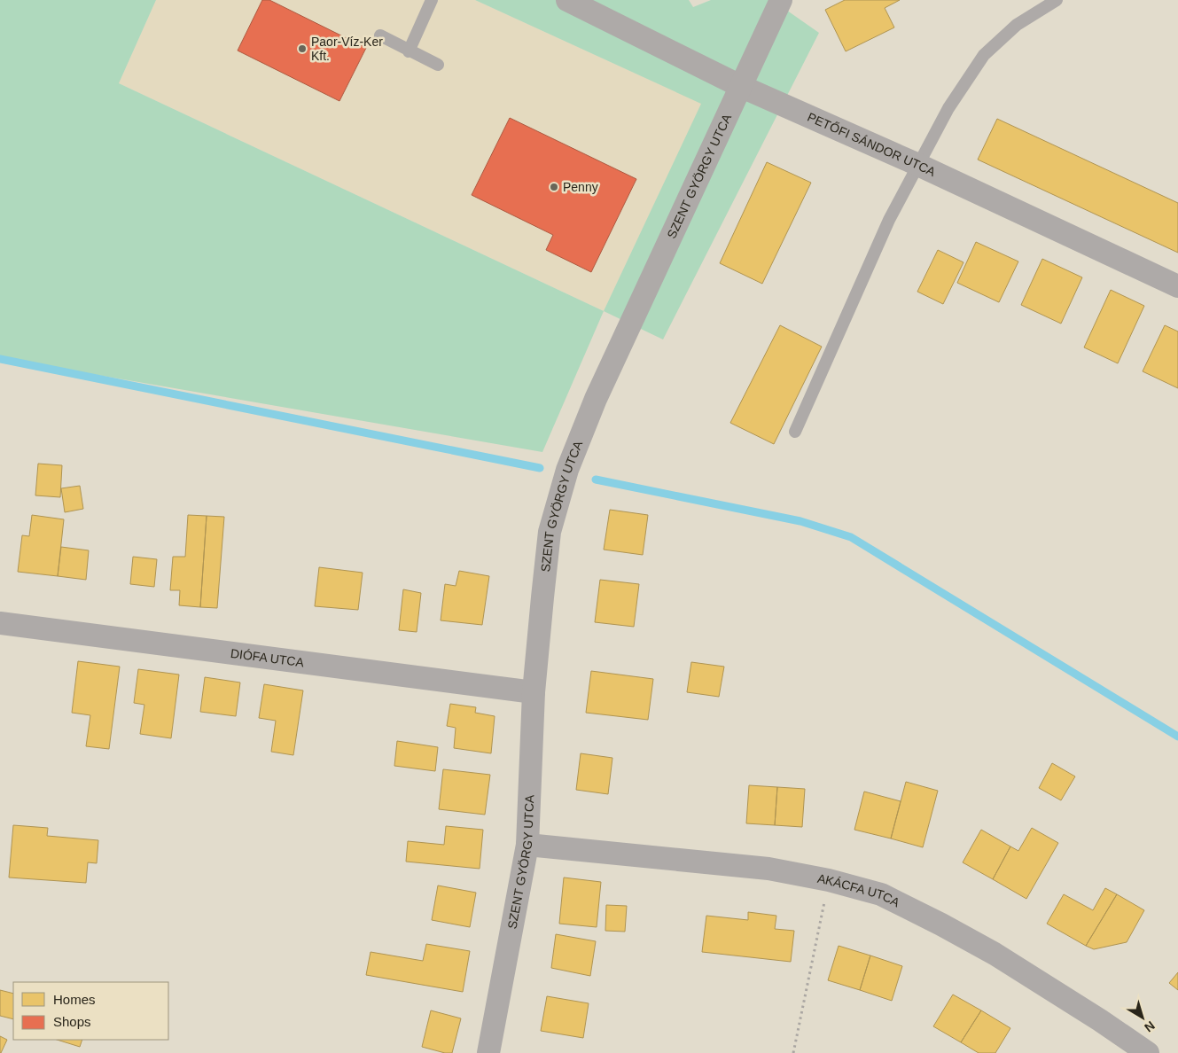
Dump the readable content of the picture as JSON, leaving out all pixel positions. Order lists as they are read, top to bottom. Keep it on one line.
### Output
{"streets":{"street":["PETŐFI SÁNDOR UTCA","SZENT GYÖRGY UTCA","DIÓFA UTCA","AKÁCFA UTCA"]},"crossings":[["PETŐFI SÁNDOR UTCA","SZENT GYÖRGY UTCA"],["SZENT GYÖRGY UTCA","DIÓFA UTCA"],["SZENT GYÖRGY UTCA","AKÁCFA UTCA"]],"places":["Paor-Víz-Ker Kft.","Penny"],"legend":["Homes","Shops"],"north":"bottom right"}
